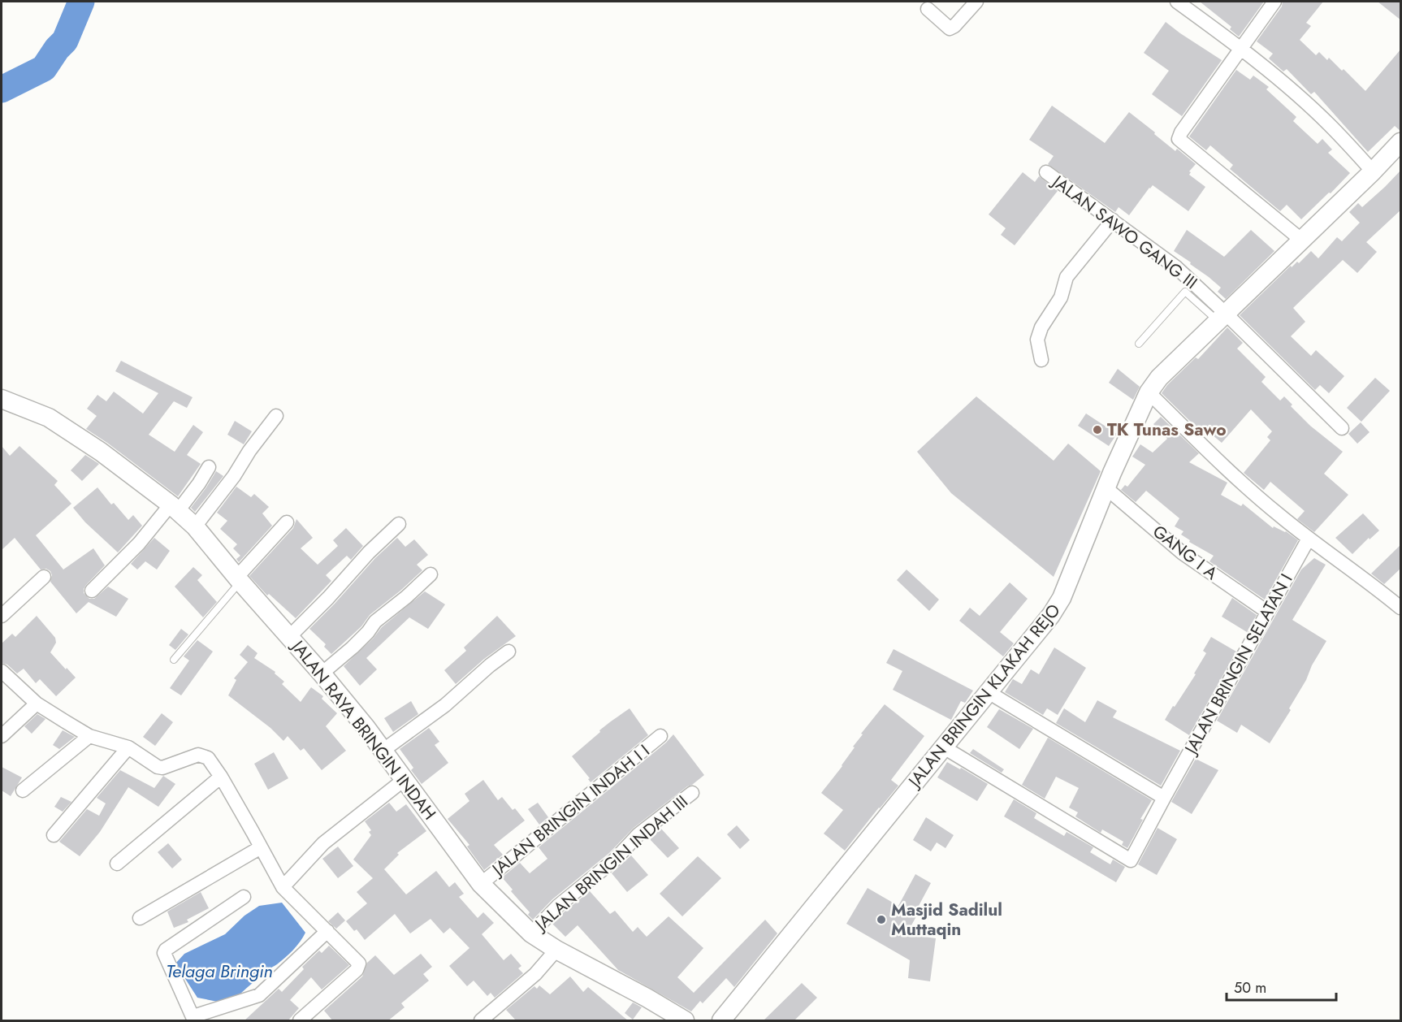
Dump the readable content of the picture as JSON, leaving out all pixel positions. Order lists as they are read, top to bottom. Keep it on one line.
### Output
{"streets":{"street":["JALAN SAWO GANG III","GANG I A","JALAN BRINGIN SELATAN I","JALAN BRINGIN KLAKAH REJO","JALAN RAYA BRINGIN INDAH","JALAN BRINGIN INDAH I I","JALAN BRINGIN INDAH III"]},"crossings":[["JALAN SAWO GANG III","JALAN BRINGIN KLAKAH REJO"],["GANG I A","JALAN BRINGIN SELATAN I"],["GANG I A","JALAN BRINGIN KLAKAH REJO"],["JALAN BRINGIN SELATAN I","JALAN BRINGIN KLAKAH REJO"],["JALAN RAYA BRINGIN INDAH","JALAN BRINGIN INDAH I I"],["JALAN RAYA BRINGIN INDAH","JALAN BRINGIN INDAH III"]],"water":["Telaga Bringin"],"places":["TK Tunas Sawo","Masjid Sadilul Muttaqin"],"scale_bar":"50 m"}
